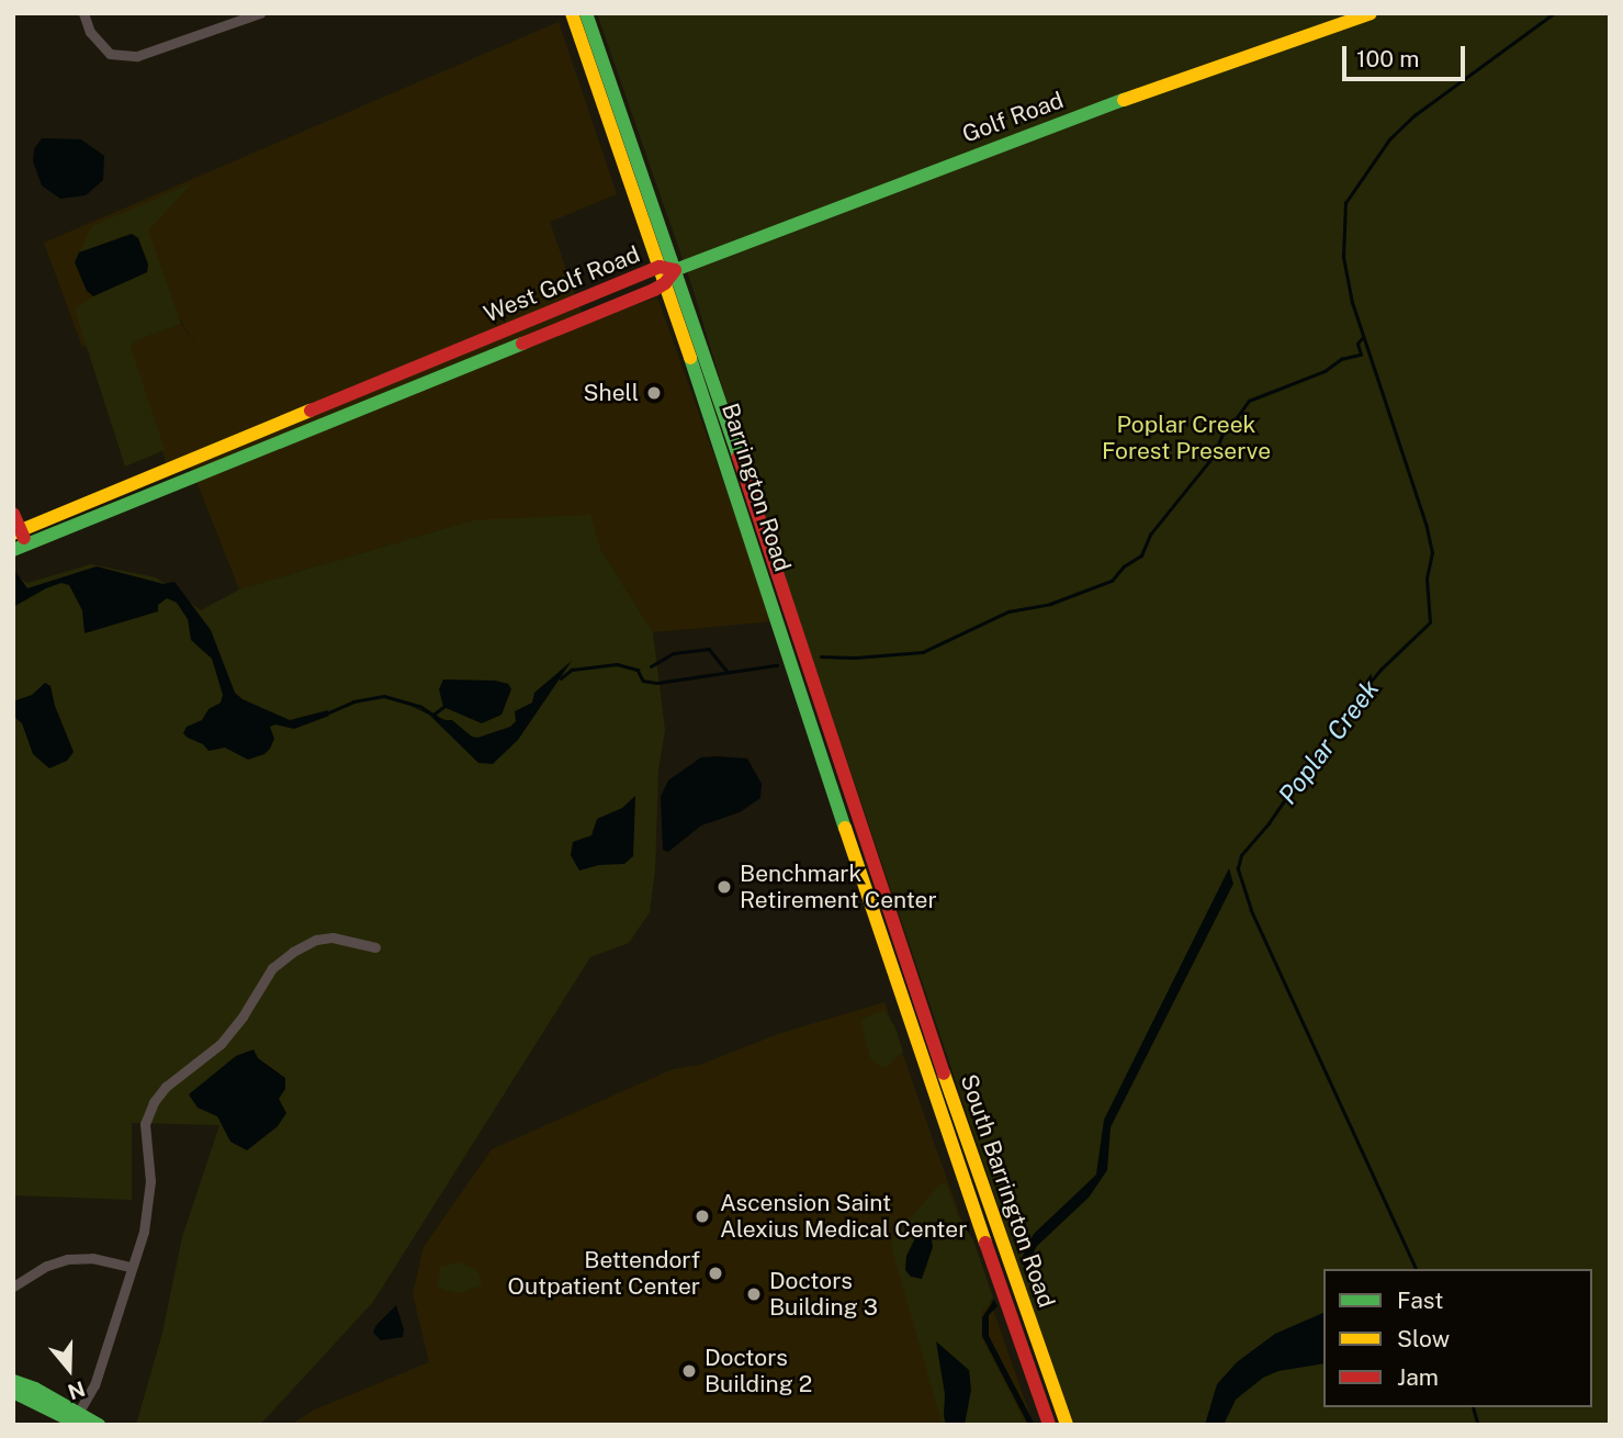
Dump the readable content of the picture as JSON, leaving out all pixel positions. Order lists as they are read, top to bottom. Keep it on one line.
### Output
{"streets":{"main road":["Golf Road","West Golf Road","Barrington Road","South Barrington Road"]},"crossings":[["Golf Road","West Golf Road"],["Golf Road","Barrington Road"],["West Golf Road","Barrington Road"],["Barrington Road","South Barrington Road"]],"water":["Poplar Creek"],"parks":["Poplar Creek Forest Preserve"],"places":["Shell","Benchmark Retirement Center","Ascension Saint Alexius Medical Center","Bettendorf Outpatient Center","Doctors Building 3","Doctors Building 2"],"legend":["Fast","Slow","Jam"],"scale_bar":"100 m","north":"bottom"}
